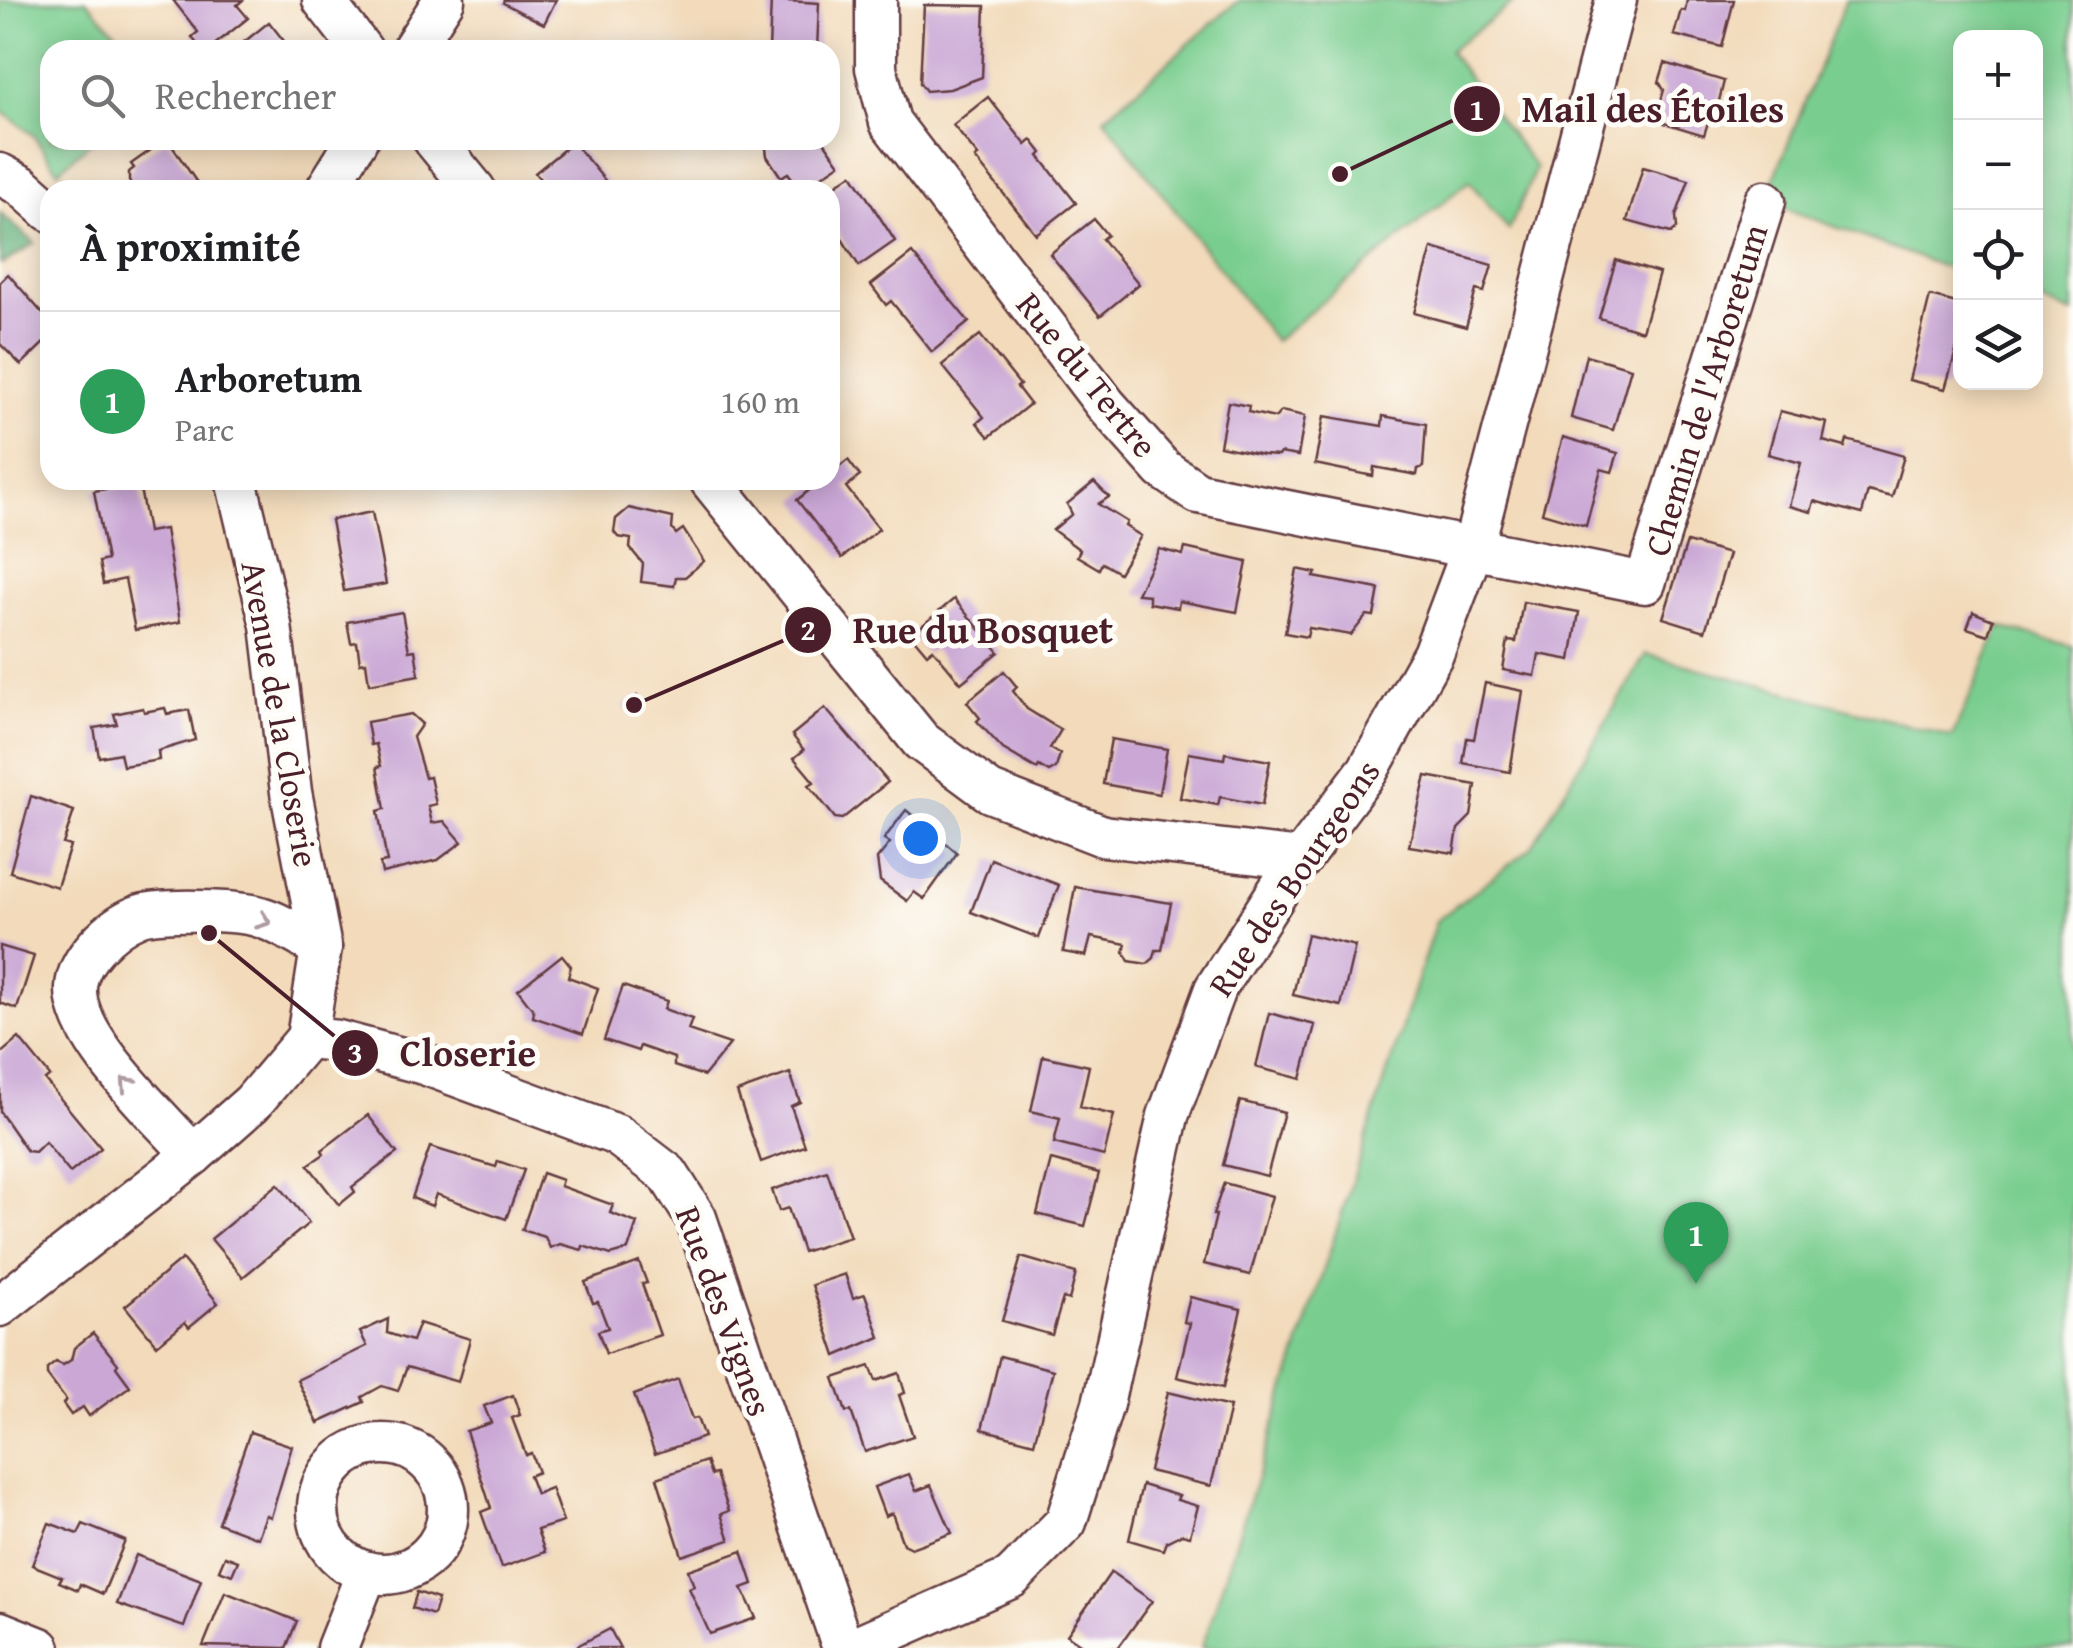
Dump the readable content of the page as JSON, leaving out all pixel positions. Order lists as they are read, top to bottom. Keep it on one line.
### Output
{"streets":{"street":["Rue du Tertre","Chemin de l'Arboretum","Avenue de la Closerie","Rue des Bourgeons","Rue des Vignes"]},"crossings":[["Rue du Tertre","Chemin de l'Arboretum"],["Rue du Tertre","Rue des Bourgeons"],["Chemin de l'Arboretum","Rue des Bourgeons"],["Avenue de la Closerie","Rue des Vignes"]],"places":["Mail des Étoiles","Rue du Bosquet","Closerie"],"page":{"map_buttons":["+","−"],"search":"Rechercher","heading":"À proximité","list":[{"mark":"1","name":"Arboretum","note":"Parc","value":"160 m"}],"pins":"1"}}
